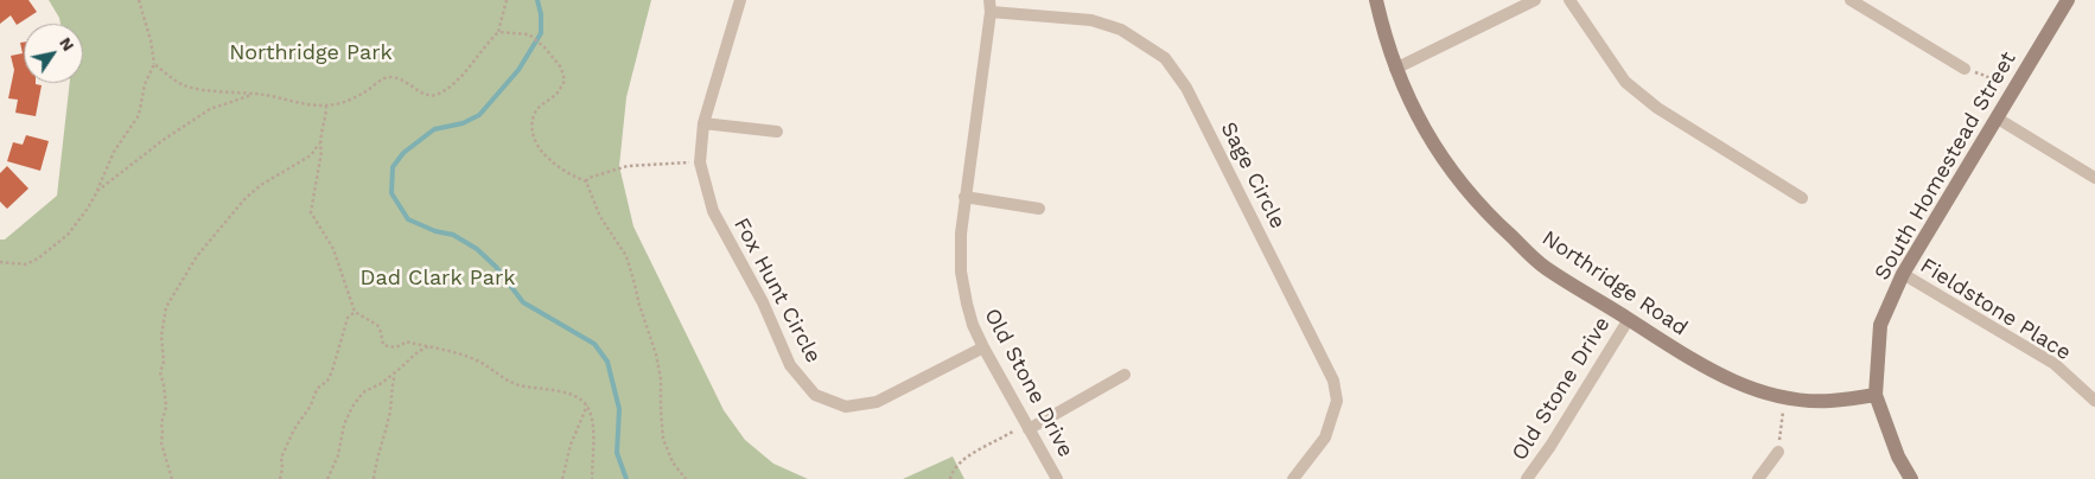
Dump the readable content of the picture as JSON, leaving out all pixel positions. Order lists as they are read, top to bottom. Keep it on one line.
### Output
{"streets":{"street":["South Homestead Street","Sage Circle","Northridge Road","Fox Hunt Circle","Fieldstone Place","Old Stone Drive"]},"crossings":[["South Homestead Street","Northridge Road"],["South Homestead Street","Fieldstone Place"],["Sage Circle","Old Stone Drive"],["Northridge Road","Old Stone Drive"],["Fox Hunt Circle","Old Stone Drive"]],"parks":["Northridge Park","Dad Clark Park"],"north":"top right"}
